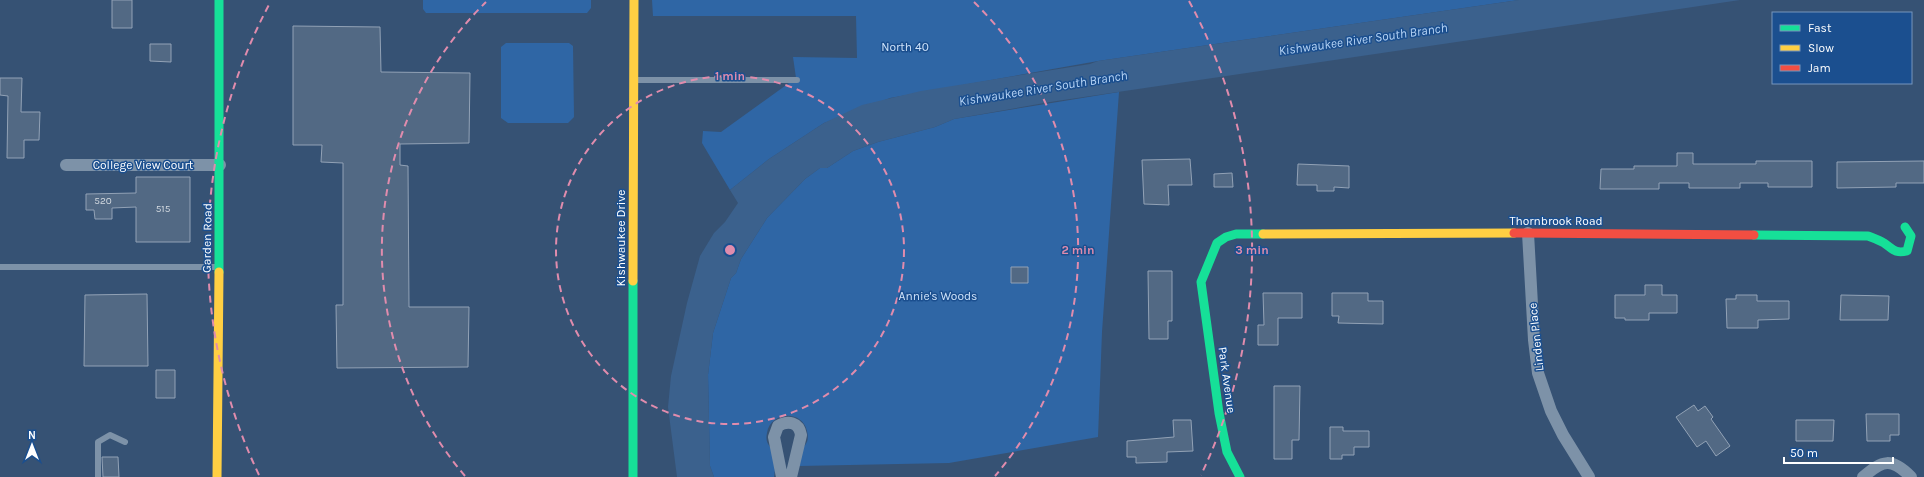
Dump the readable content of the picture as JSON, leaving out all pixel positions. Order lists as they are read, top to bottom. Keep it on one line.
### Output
{"streets":{"street":["College View Court","Thornbrook Road","Garden Road","Kishwaukee Drive","Linden Place","Park Avenue"]},"crossings":[["College View Court","Garden Road"],["Thornbrook Road","Linden Place"],["Thornbrook Road","Park Avenue"]],"water":["Kishwaukee River South Branch"],"parks":["North 40","Annie's Woods"],"house_numbers":["520","515"],"legend":["Fast","Slow","Jam"],"scale_bar":"50 m","north":"top","rings":["1 min","2 min","3 min"]}
